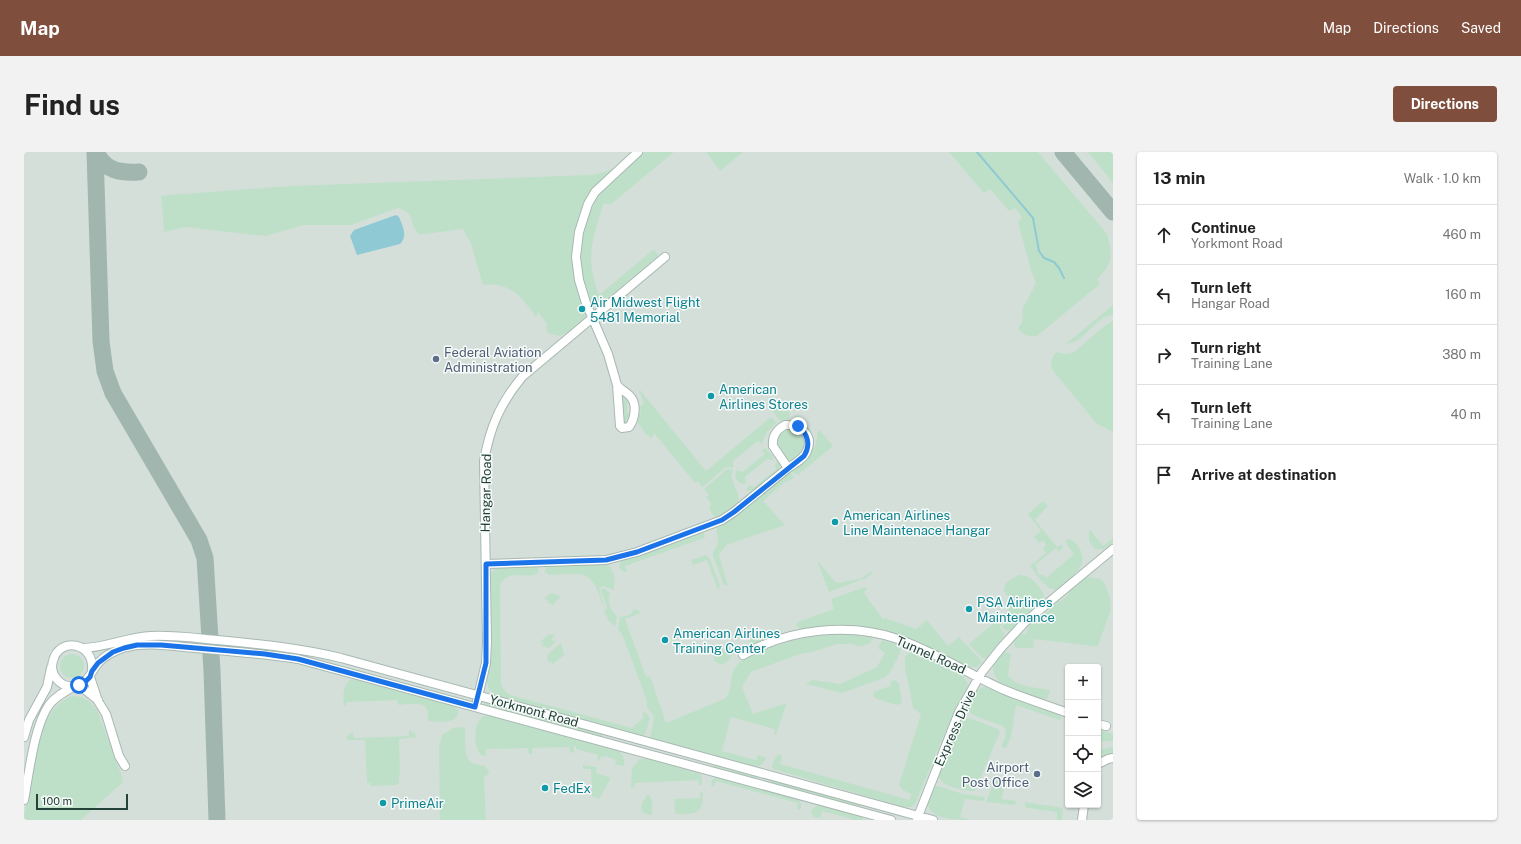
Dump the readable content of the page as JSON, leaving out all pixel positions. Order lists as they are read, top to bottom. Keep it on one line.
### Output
{"streets":{"street":["Hangar Road","Tunnel Road","Yorkmont Road","Express Drive"]},"crossings":[["Hangar Road","Yorkmont Road"],["Tunnel Road","Express Drive"],["Yorkmont Road","Express Drive"]],"places":["Air Midwest Flight 5481 Memorial","Federal Aviation Administration","American Airlines Stores","American Airlines Line Maintenace Hangar","PSA Airlines Maintenance","American Airlines Training Center","Airport Post Office","FedEx","PrimeAir"],"scale_bar":"100 m","page":{"header":"Map","nav":["Map","Directions","Saved"],"buttons":"Directions","title":"Find us","heading":["13 min","Walk · 1.0 km"],"list":[["Continue","Yorkmont Road","460 m"],["Turn left","Hangar Road","160 m"],["Turn right","Training Lane","380 m"],["Turn left","Training Lane","40 m"],"Arrive at destination"],"map_buttons":["+","−"],"scale":"100 m"}}
